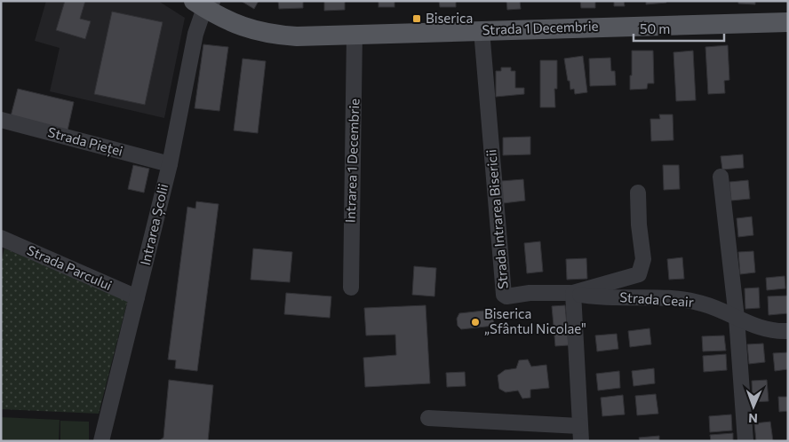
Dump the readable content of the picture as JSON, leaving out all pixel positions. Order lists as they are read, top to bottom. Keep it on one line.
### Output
{"streets":{"main road":["Strada 1 Decembrie"],"street":["Strada Pieței","Intrarea 1 Decembrie","Strada Intrarea Bisericii","Intrarea Școlii","Strada Parcului","Strada Ceair"]},"crossings":[["Strada 1 Decembrie","Intrarea 1 Decembrie"],["Strada 1 Decembrie","Strada Intrarea Bisericii"],["Strada 1 Decembrie","Intrarea Școlii"],["Strada Pieței","Intrarea Școlii"],["Strada Intrarea Bisericii","Strada Ceair"],["Intrarea Școlii","Strada Parcului"]],"places":{"transit":["Biserica"],"other":["Biserica „Sfântul Nicolae\""]},"scale_bar":"50 m","north":"bottom"}
